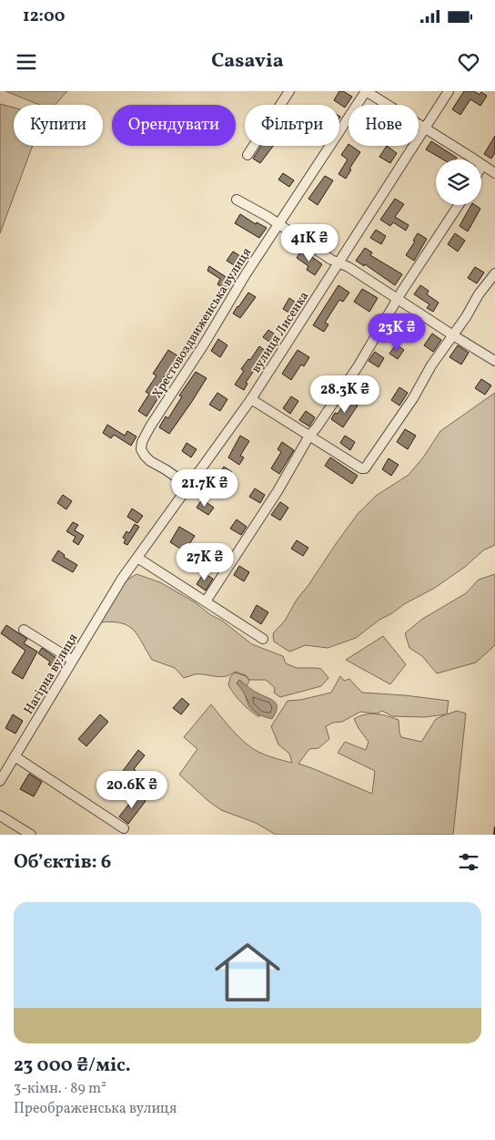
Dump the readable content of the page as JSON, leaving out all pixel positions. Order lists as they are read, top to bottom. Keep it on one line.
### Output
{"streets":{"street":["Хрестовоздвиженська вулиця","вулиця Лисенка","Нагірна вулиця"]},"crossings":[["Хрестовоздвиженська вулиця","вулиця Лисенка"],["вулиця Лисенка","Нагірна вулиця"]],"page":{"status":"12:00","header":"Casavia","chip":["Купити","Орендувати","Фільтри","Нове"],"price":["41K ₴","23K ₴","28.3K ₴","21.7K ₴","27K ₴","20.6K ₴"],"heading":"Об’єктів: 6","list":[{"name":"23 000 ₴/міс.","note":"3-кімн. · 89 m² · Преображенська вулиця"}]}}
